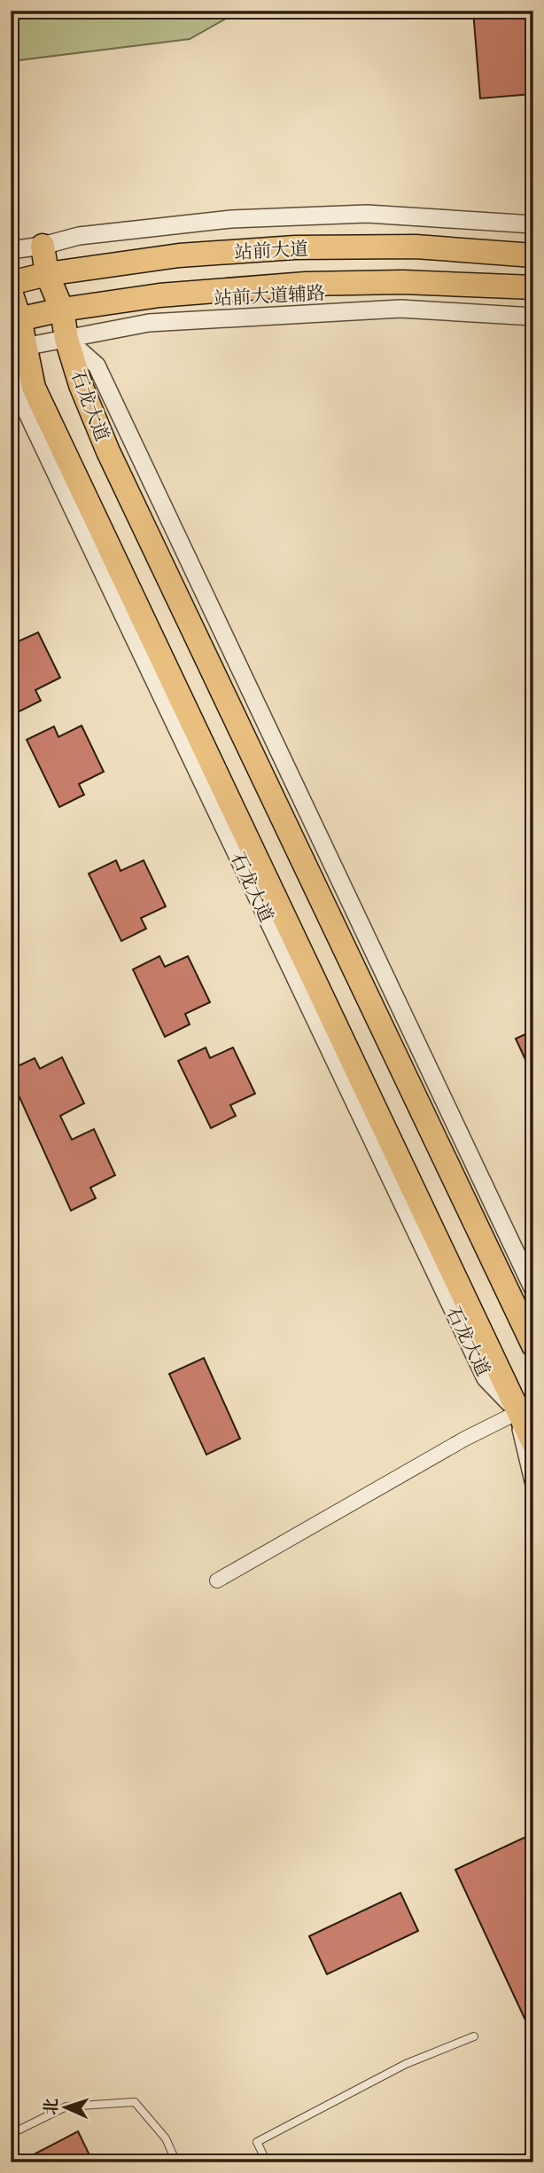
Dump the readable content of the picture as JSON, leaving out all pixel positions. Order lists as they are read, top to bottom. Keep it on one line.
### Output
{"streets":{"main road":["站前大道","石龙大道"],"street":["站前大道辅路"]},"crossings":[["站前大道","石龙大道"],["站前大道辅路","石龙大道"]],"north":"left"}
